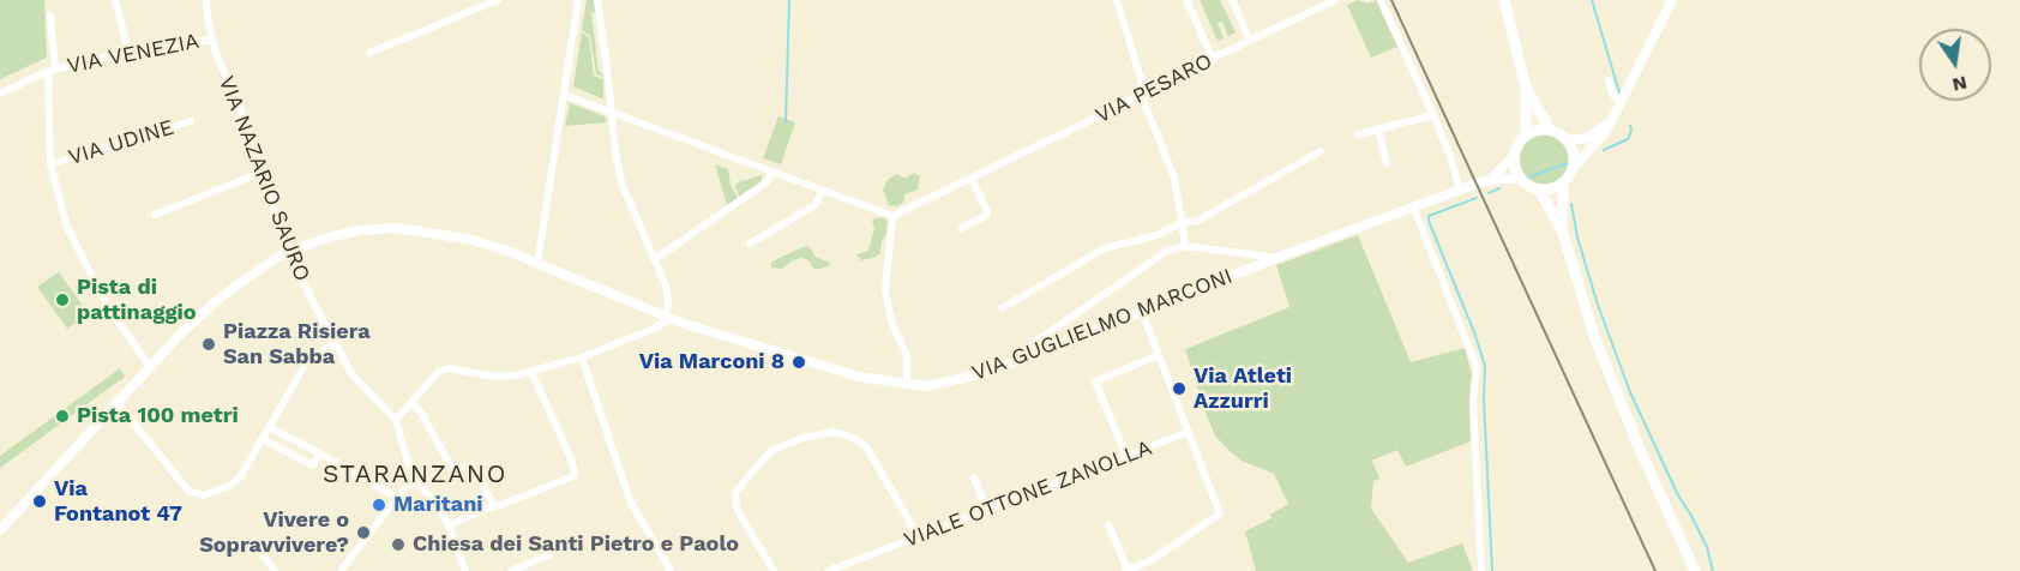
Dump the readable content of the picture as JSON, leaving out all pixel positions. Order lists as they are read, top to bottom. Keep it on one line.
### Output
{"streets":{"street":["VIA VENEZIA","VIA PESARO","VIA UDINE","VIA NAZARIO SAURO","VIA GUGLIELMO MARCONI","VIALE OTTONE ZANOLLA"]},"crossings":[["VIA VENEZIA","VIA NAZARIO SAURO"],["VIA NAZARIO SAURO","VIA GUGLIELMO MARCONI"]],"districts":["STARANZANO"],"places":["Pista di pattinaggio","Piazza Risiera San Sabba","Via Marconi 8","Via Atleti Azzurri","Pista 100 metri","Via Fontanot 47","Maritani","Vivere o Sopravvivere?","Chiesa dei Santi Pietro e Paolo"],"north":"bottom"}
